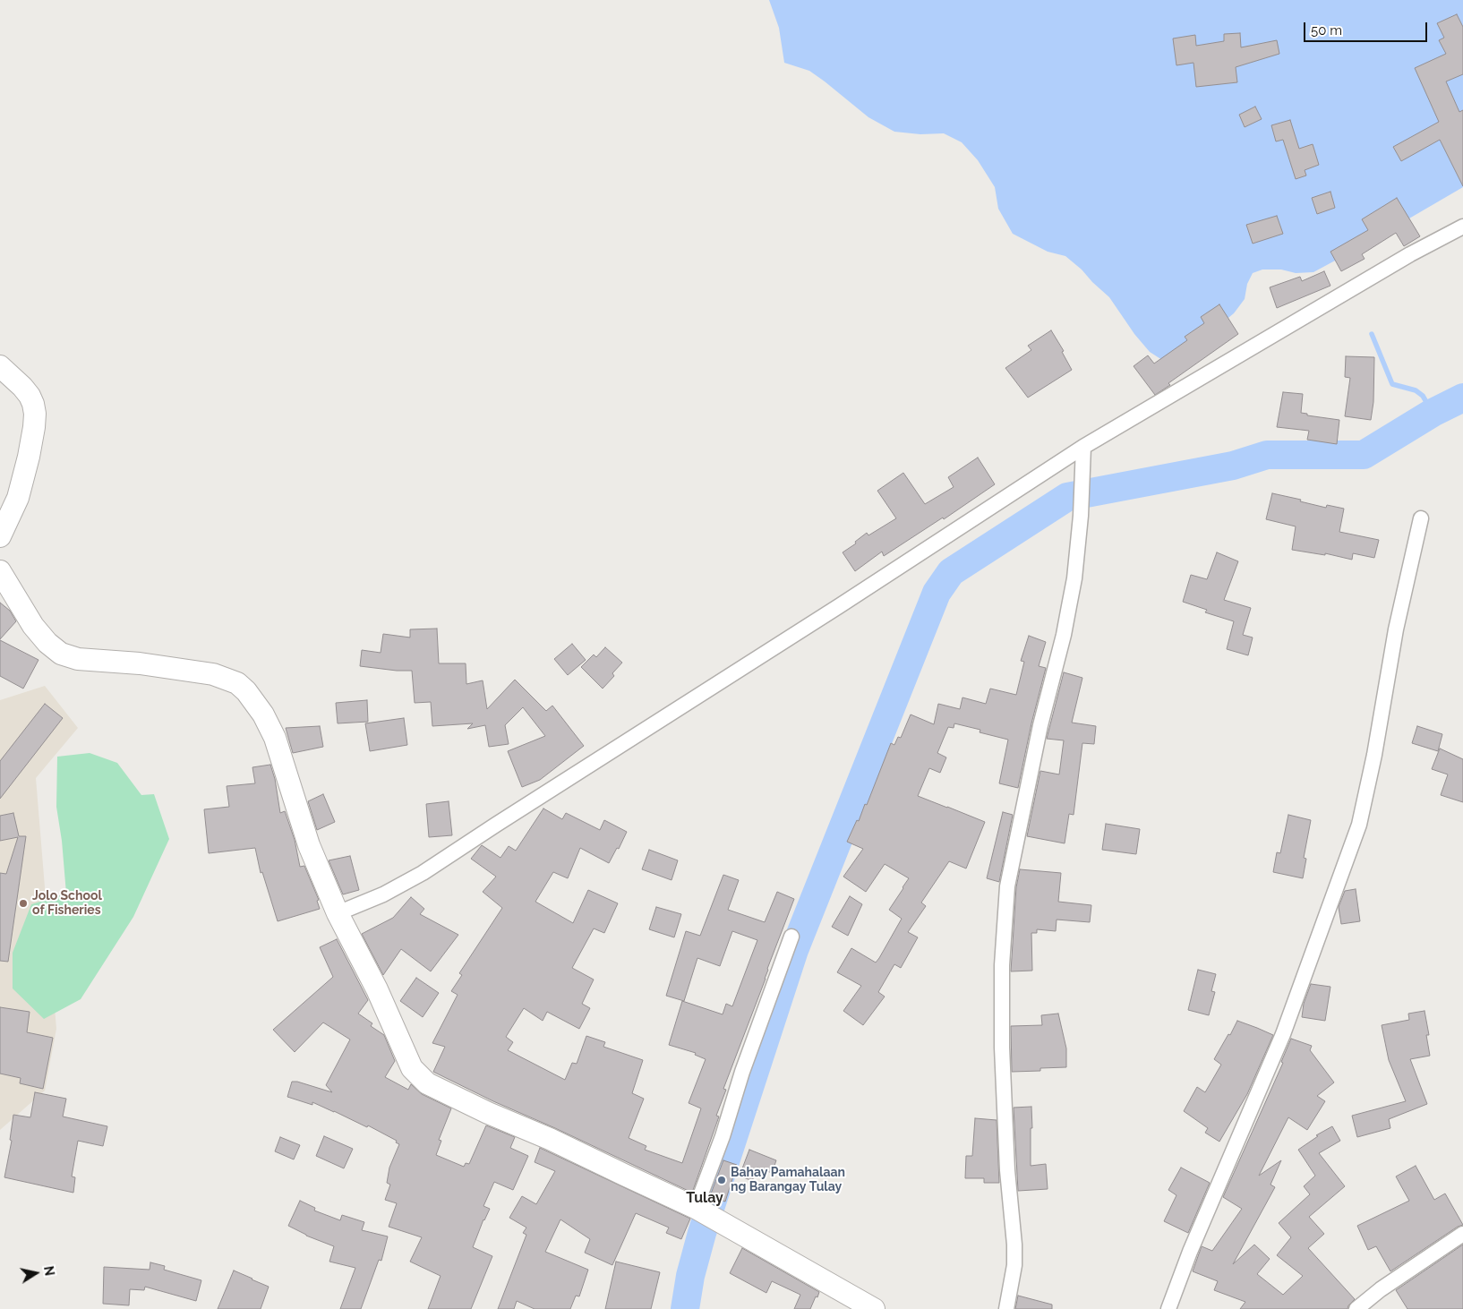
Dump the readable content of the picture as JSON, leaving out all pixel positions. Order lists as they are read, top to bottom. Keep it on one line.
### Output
{"districts":["Tulay"],"places":["Jolo School of Fisheries","Bahay Pamahalaan ng Barangay Tulay"],"scale_bar":"50 m","north":"right"}
